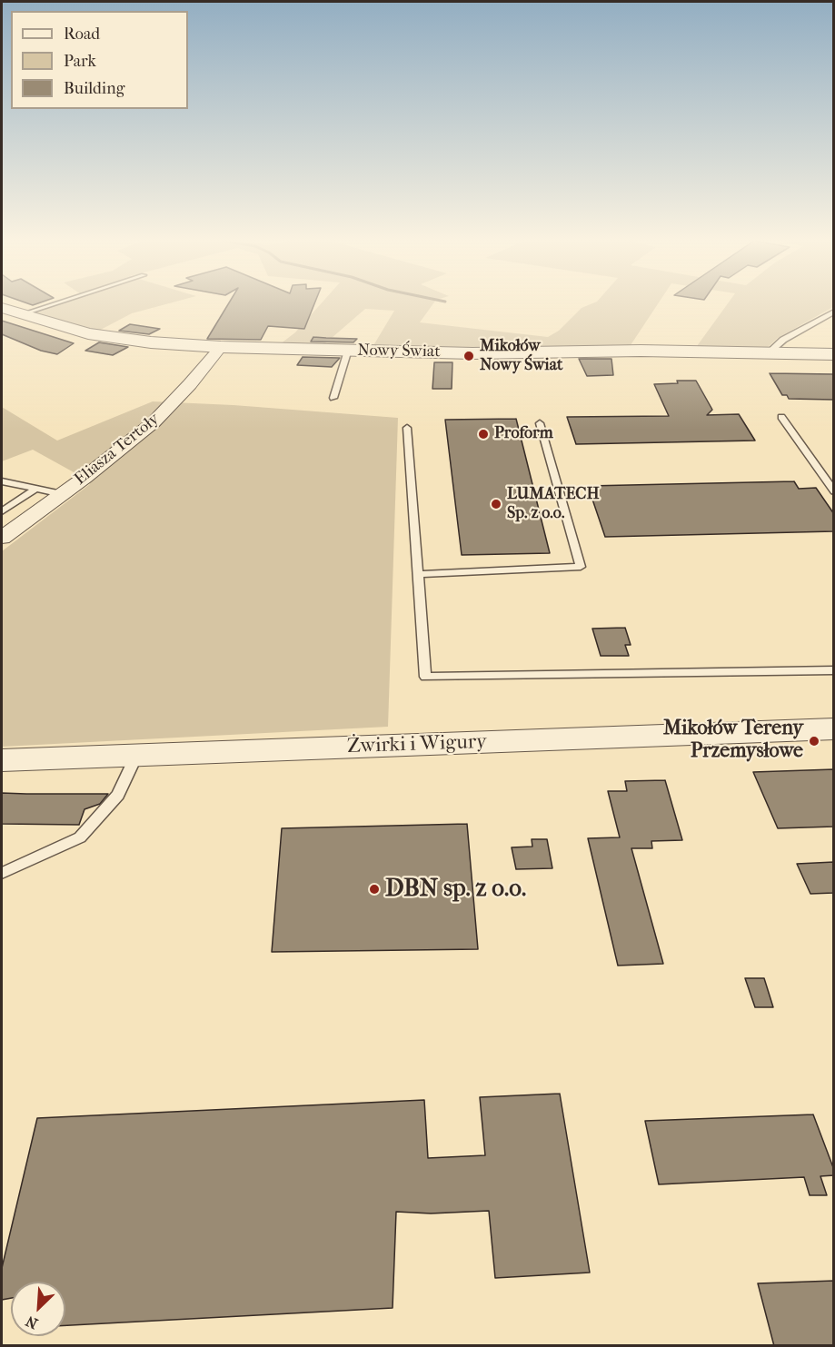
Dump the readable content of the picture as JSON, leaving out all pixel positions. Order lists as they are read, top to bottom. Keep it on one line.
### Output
{"streets":{"street":["Nowy Świat","Eliasza Tertoły","Żwirki i Wigury"]},"crossings":[["Nowy Świat","Eliasza Tertoły"]],"places":["Mikołów Nowy Świat","Proform","LUMATECH Sp. z o.o.","Mikołów Tereny Przemysłowe","DBN sp. z o.o."],"legend":["Road","Park","Building"],"north":"bottom left"}
